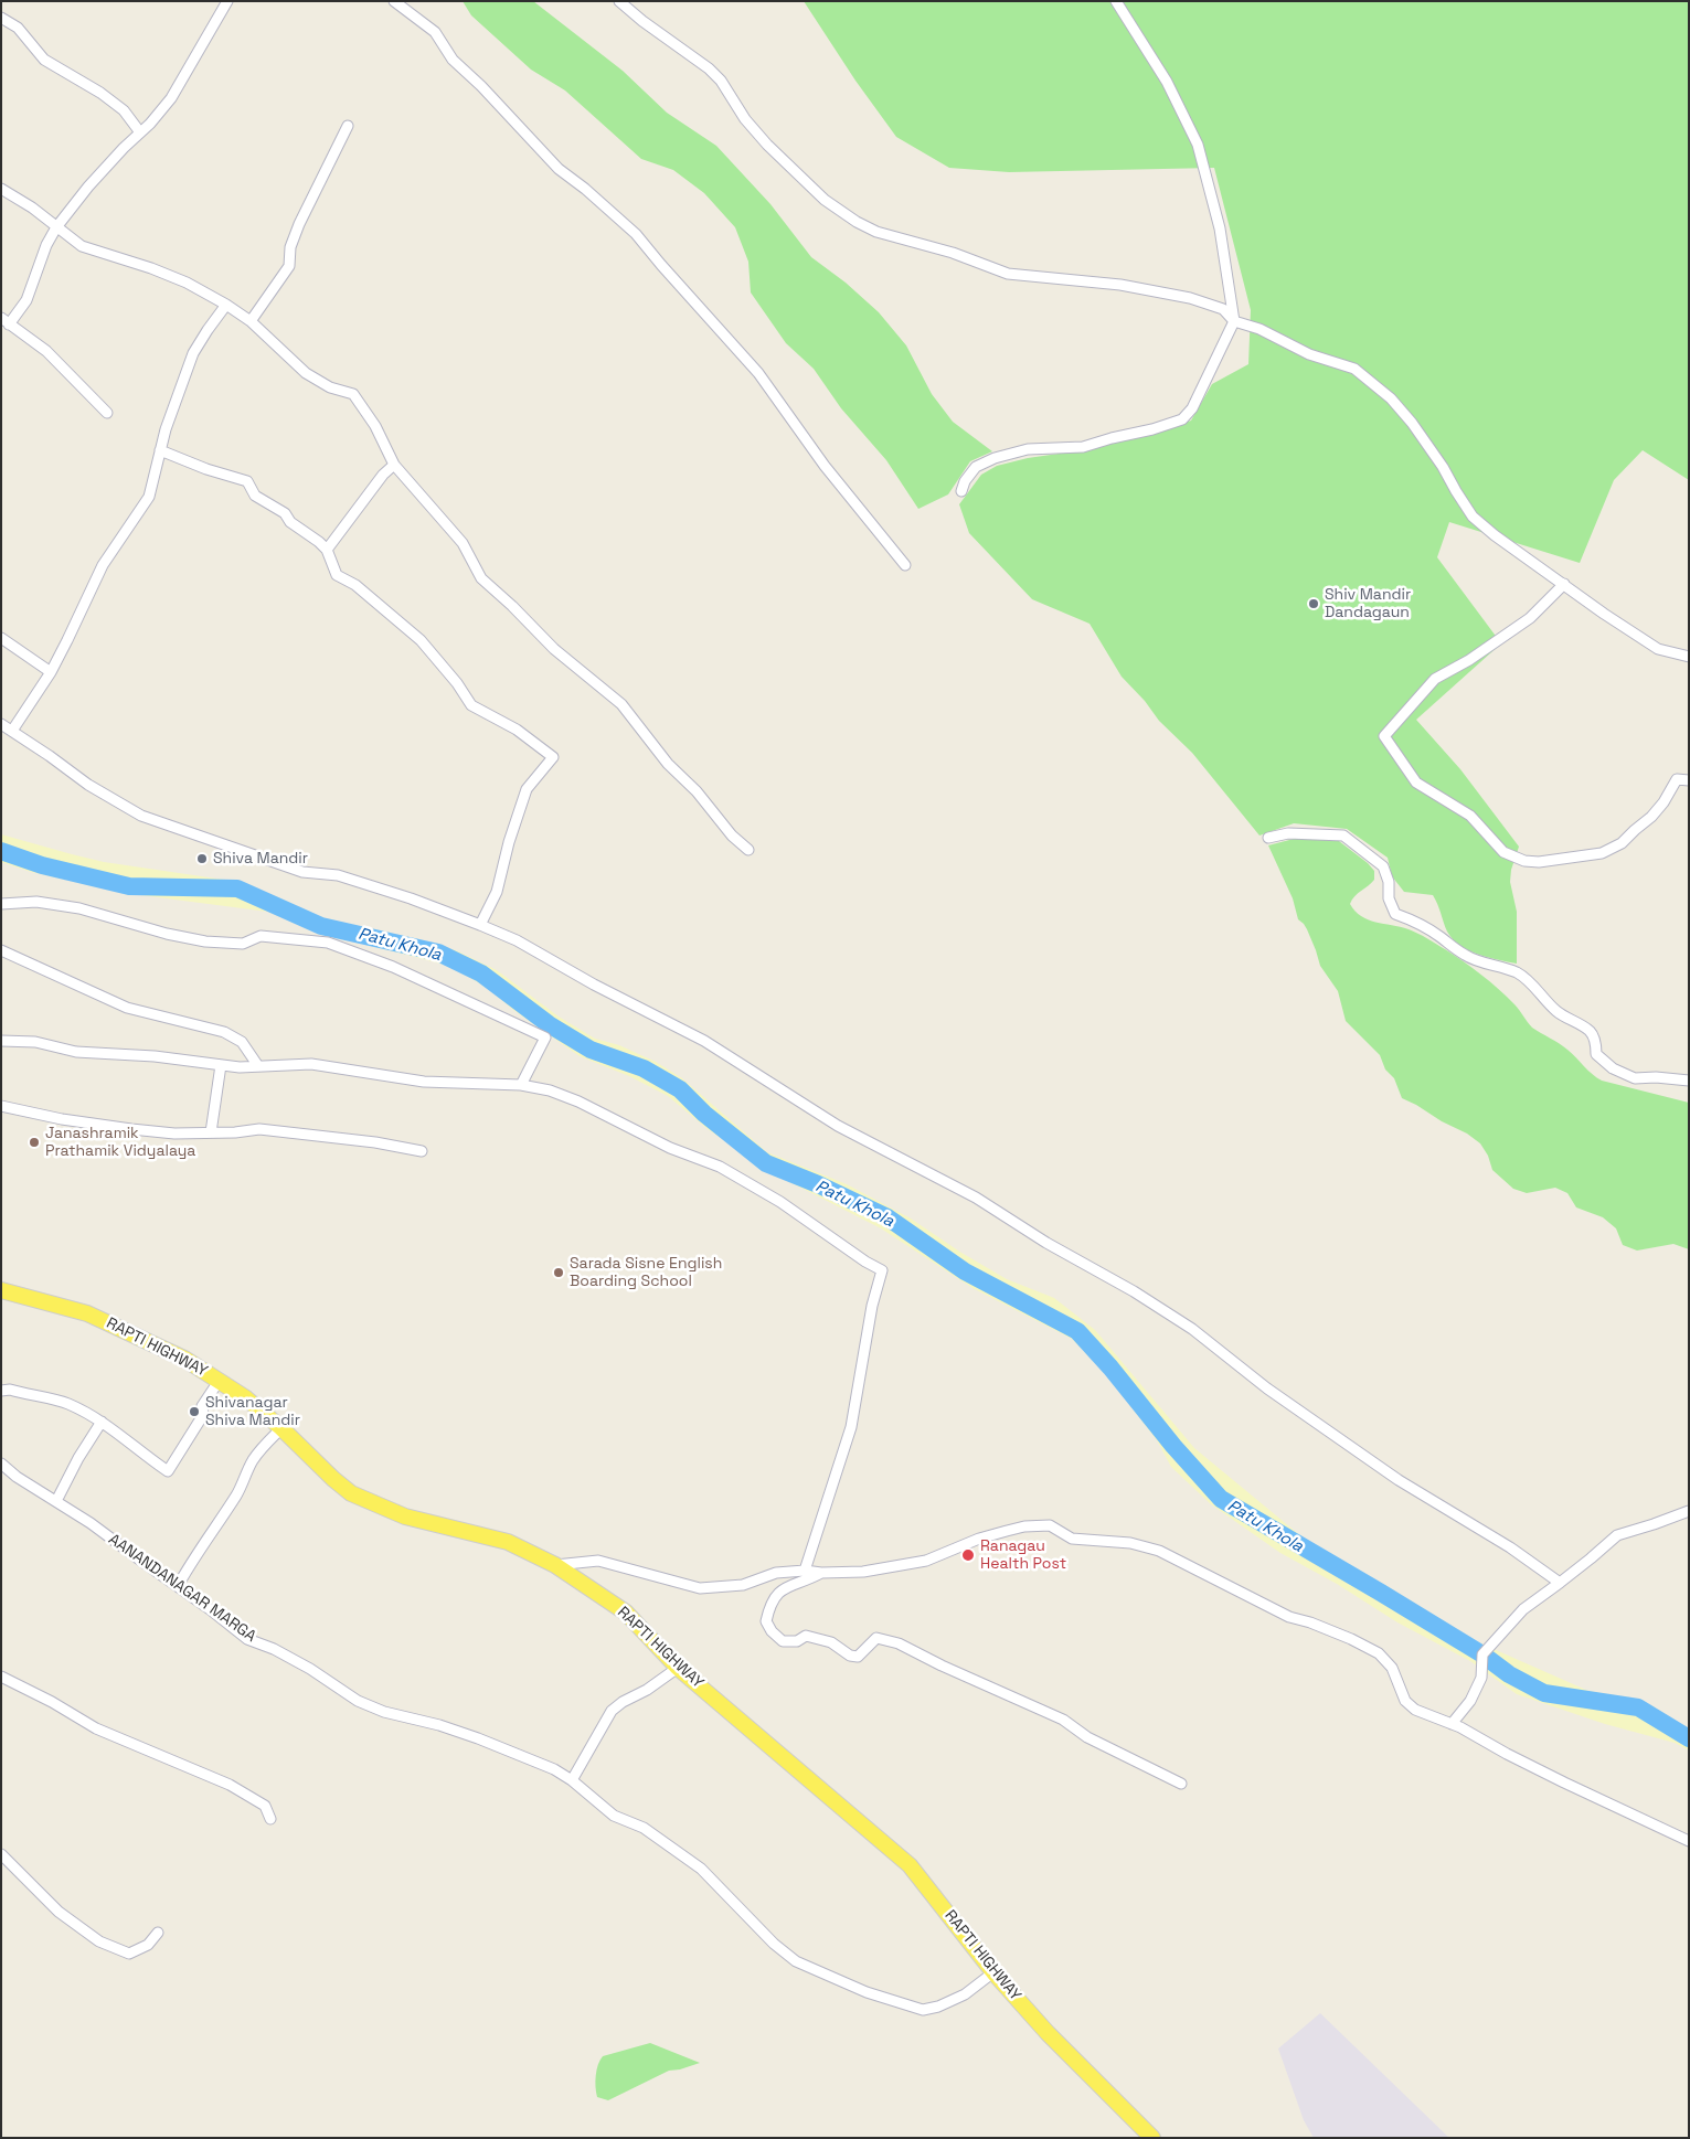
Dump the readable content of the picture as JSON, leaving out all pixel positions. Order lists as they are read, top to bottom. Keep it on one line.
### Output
{"streets":{"main road":["RAPTI HIGHWAY"],"street":["AANANDANAGAR MARGA"]},"crossings":[["RAPTI HIGHWAY","AANANDANAGAR MARGA"]],"water":["Patu Khola"],"places":["Shiv Mandir Dandagaun","Shiva Mandir","Janashramik Prathamik Vidyalaya","Sarada Sisne English Boarding School","Shivanagar Shiva Mandir","Ranagau Health Post"]}
